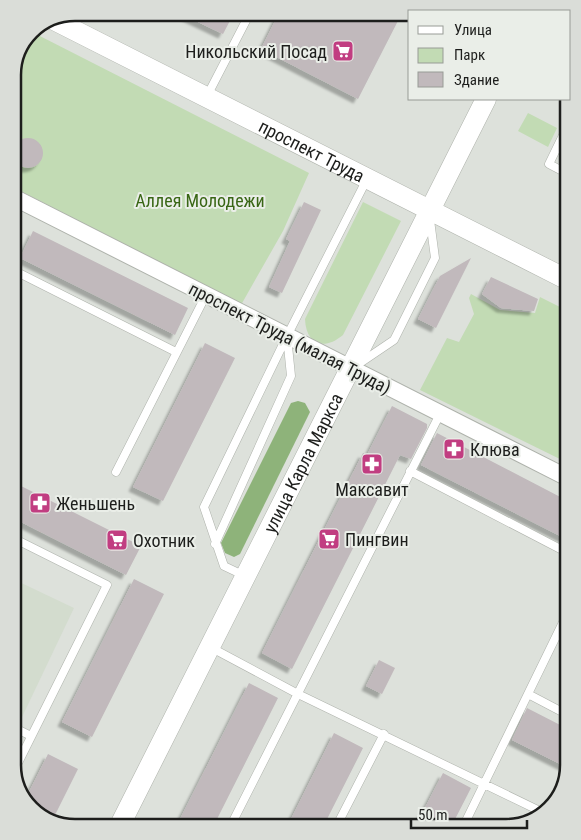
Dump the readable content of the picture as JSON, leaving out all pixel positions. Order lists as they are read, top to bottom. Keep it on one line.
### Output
{"streets":{"street":["проспект Труда","проспект Труда (малая Труда)","улица Карла Маркса"]},"crossings":[["проспект Труда","улица Карла Маркса"],["проспект Труда (малая Труда)","улица Карла Маркса"]],"parks":["Аллея Молодежи"],"places":{"supermarket":["Никольский Посад","Пингвин","Охотник"],"pharmacy":["Клюва","Максавит","Женьшень"]},"legend":["Улица","Парк","Здание"],"scale_bar":"50 m"}
